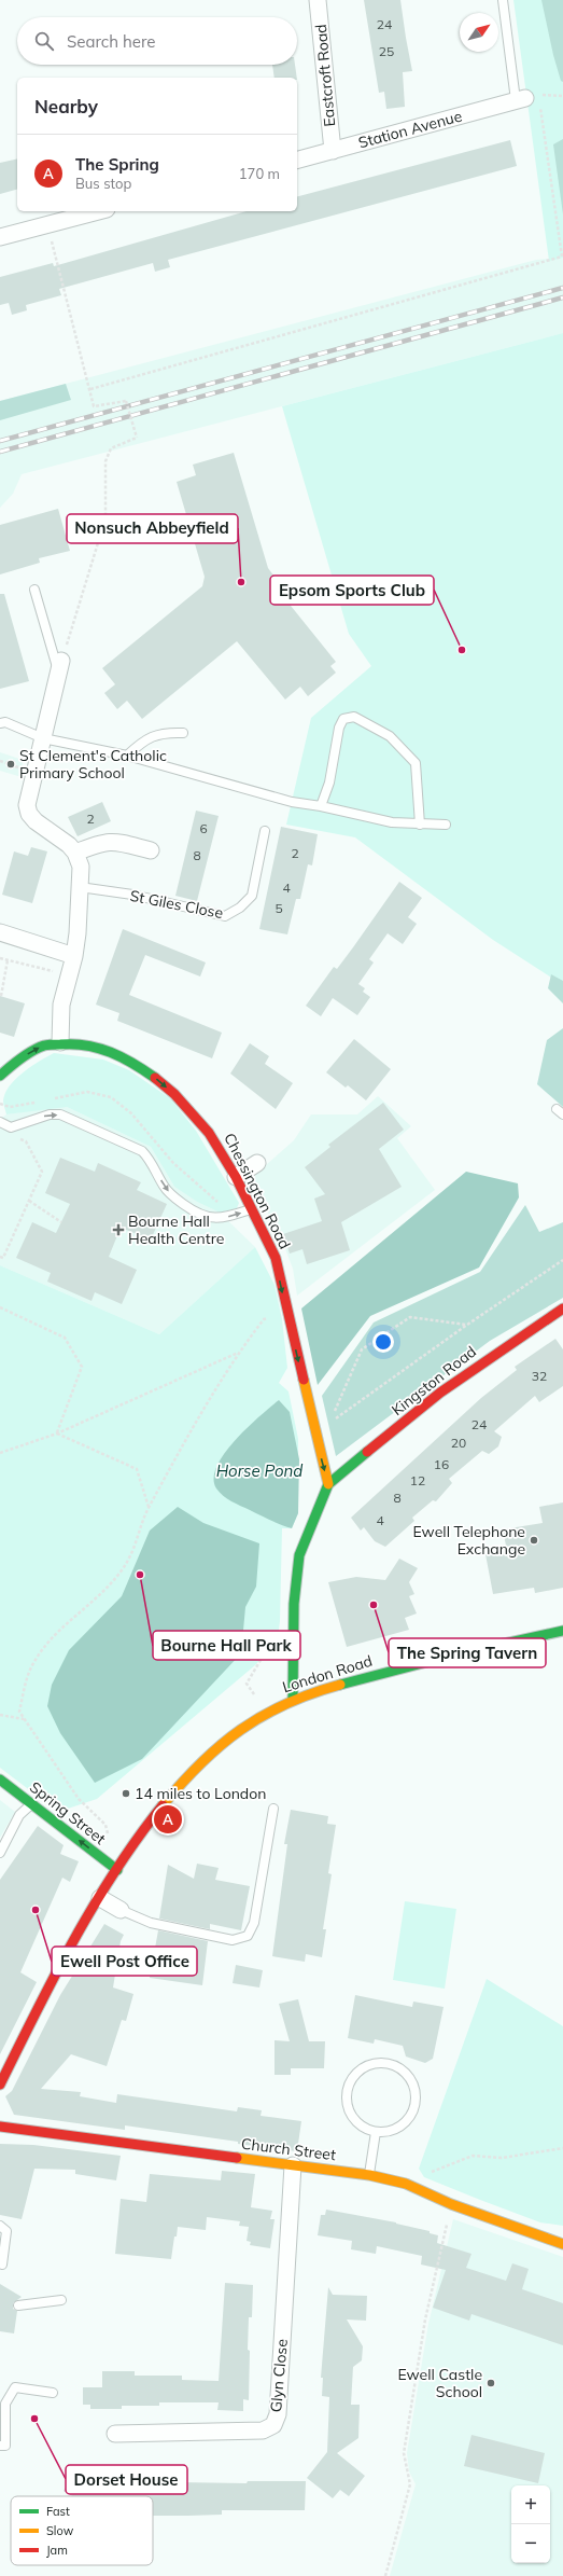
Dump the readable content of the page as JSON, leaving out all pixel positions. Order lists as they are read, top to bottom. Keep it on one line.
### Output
{"streets":{"main road":["Chessington Road","Kingston Road","London Road","Spring Street","Church Street"],"street":["Eastcroft Road","Station Avenue","Glyn Close"],"lane":["St Giles Close"]},"crossings":[["Eastcroft Road","Station Avenue"],["Chessington Road","Kingston Road"],["London Road","Spring Street"],["Church Street","Glyn Close"]],"one_way":["Chessington Road","Spring Street"],"water":["Horse Pond"],"places":{"other":["Nonsuch Abbeyfield","Epsom Sports Club","St Clement's Catholic Primary School","Ewell Telephone Exchange","Bourne Hall Park","The Spring Tavern","14 miles to London","Ewell Post Office","Ewell Castle School","Dorset House"],"health":["Bourne Hall Health Centre"]},"house_numbers":["24","25","2","6","2","8","4","5","32","24","20","16","12","8","4"],"legend":["Fast","Slow","Jam"],"north":"top right","page":{"search":"Search here","heading":"Nearby","list":[{"mark":"A","name":"The Spring","note":"Bus stop","value":"170 m"}],"pins":"A","map_buttons":["+","−"]}}
